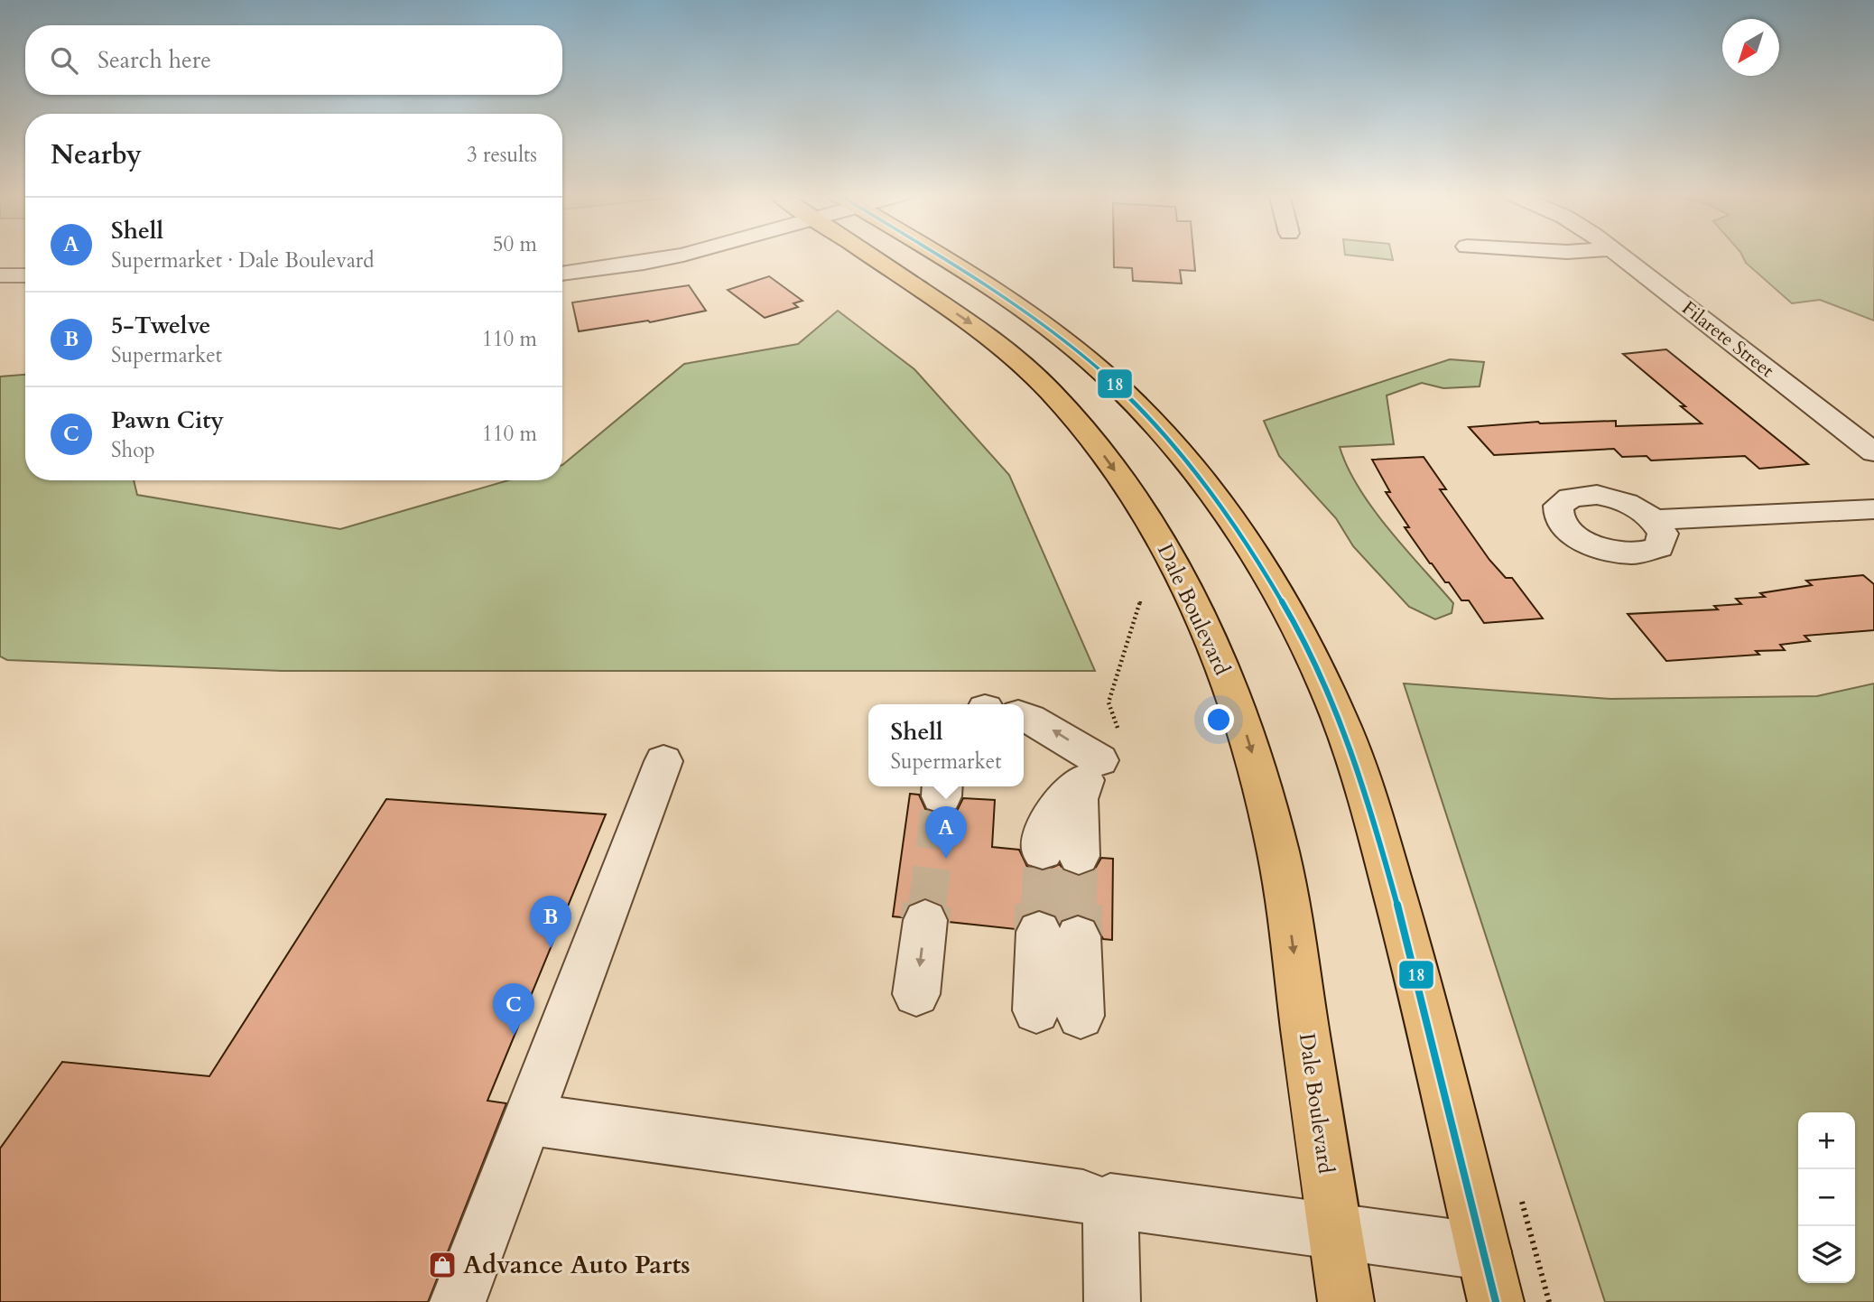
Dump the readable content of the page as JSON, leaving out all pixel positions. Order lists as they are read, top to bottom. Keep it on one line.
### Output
{"streets":{"main road":["Dale Boulevard"],"street":["Filarete Street"]},"places":{"shop":["Advance Auto Parts"]},"lines":["transit line 18"],"north":"bottom left","page":{"search":"Search here","heading":["Nearby","3 results"],"list":[{"mark":"A","name":"Shell","note":"Supermarket · Dale Boulevard","value":"50 m"},{"mark":"B","name":"5-Twelve","note":"Supermarket","value":"110 m"},{"mark":"C","name":"Pawn City","note":"Shop","value":"110 m"}],"popup":["Shell","Supermarket"],"pins":["A","B","C"],"map_buttons":["+","−"]}}
